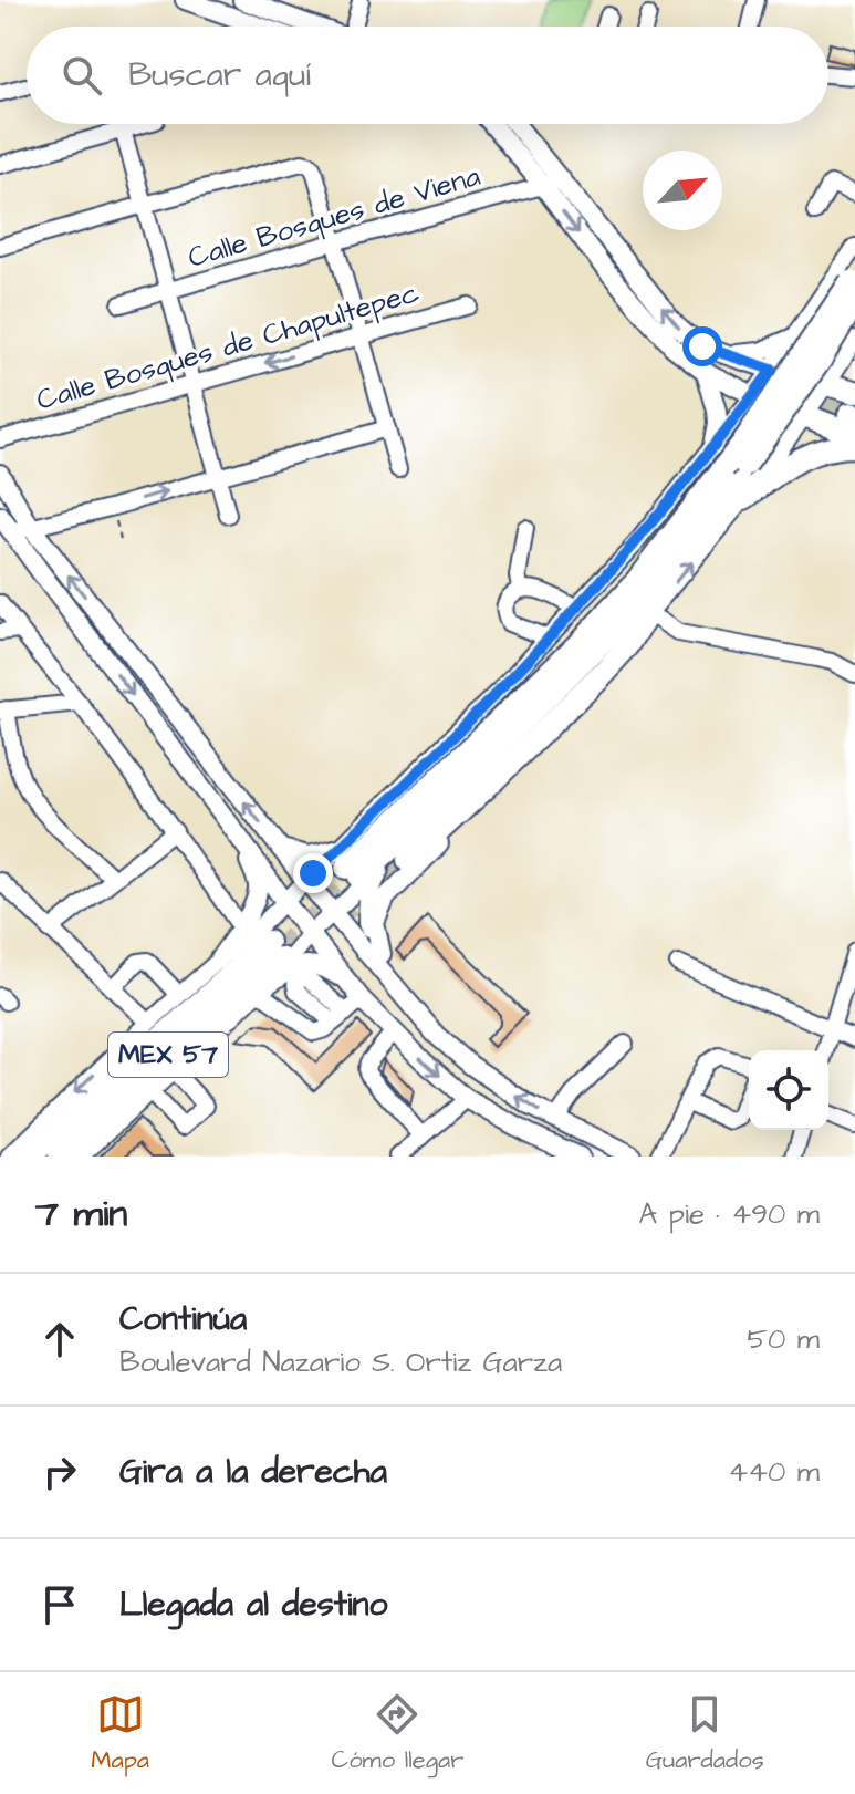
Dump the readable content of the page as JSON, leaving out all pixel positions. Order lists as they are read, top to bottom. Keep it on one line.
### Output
{"streets":{"highway":["MEX 57"],"street":["Calle Bosques de Viena","Calle Bosques de Chapultepec"]},"north":"top right","page":{"search":"Buscar aquí","heading":["7 min","A pie · 490 m"],"list":[["Continúa","Boulevard Nazario S. Ortiz Garza","50 m"],["Gira a la derecha","440 m"],"Llegada al destino"],"nav":["Mapa","Cómo llegar","Guardados"]}}
